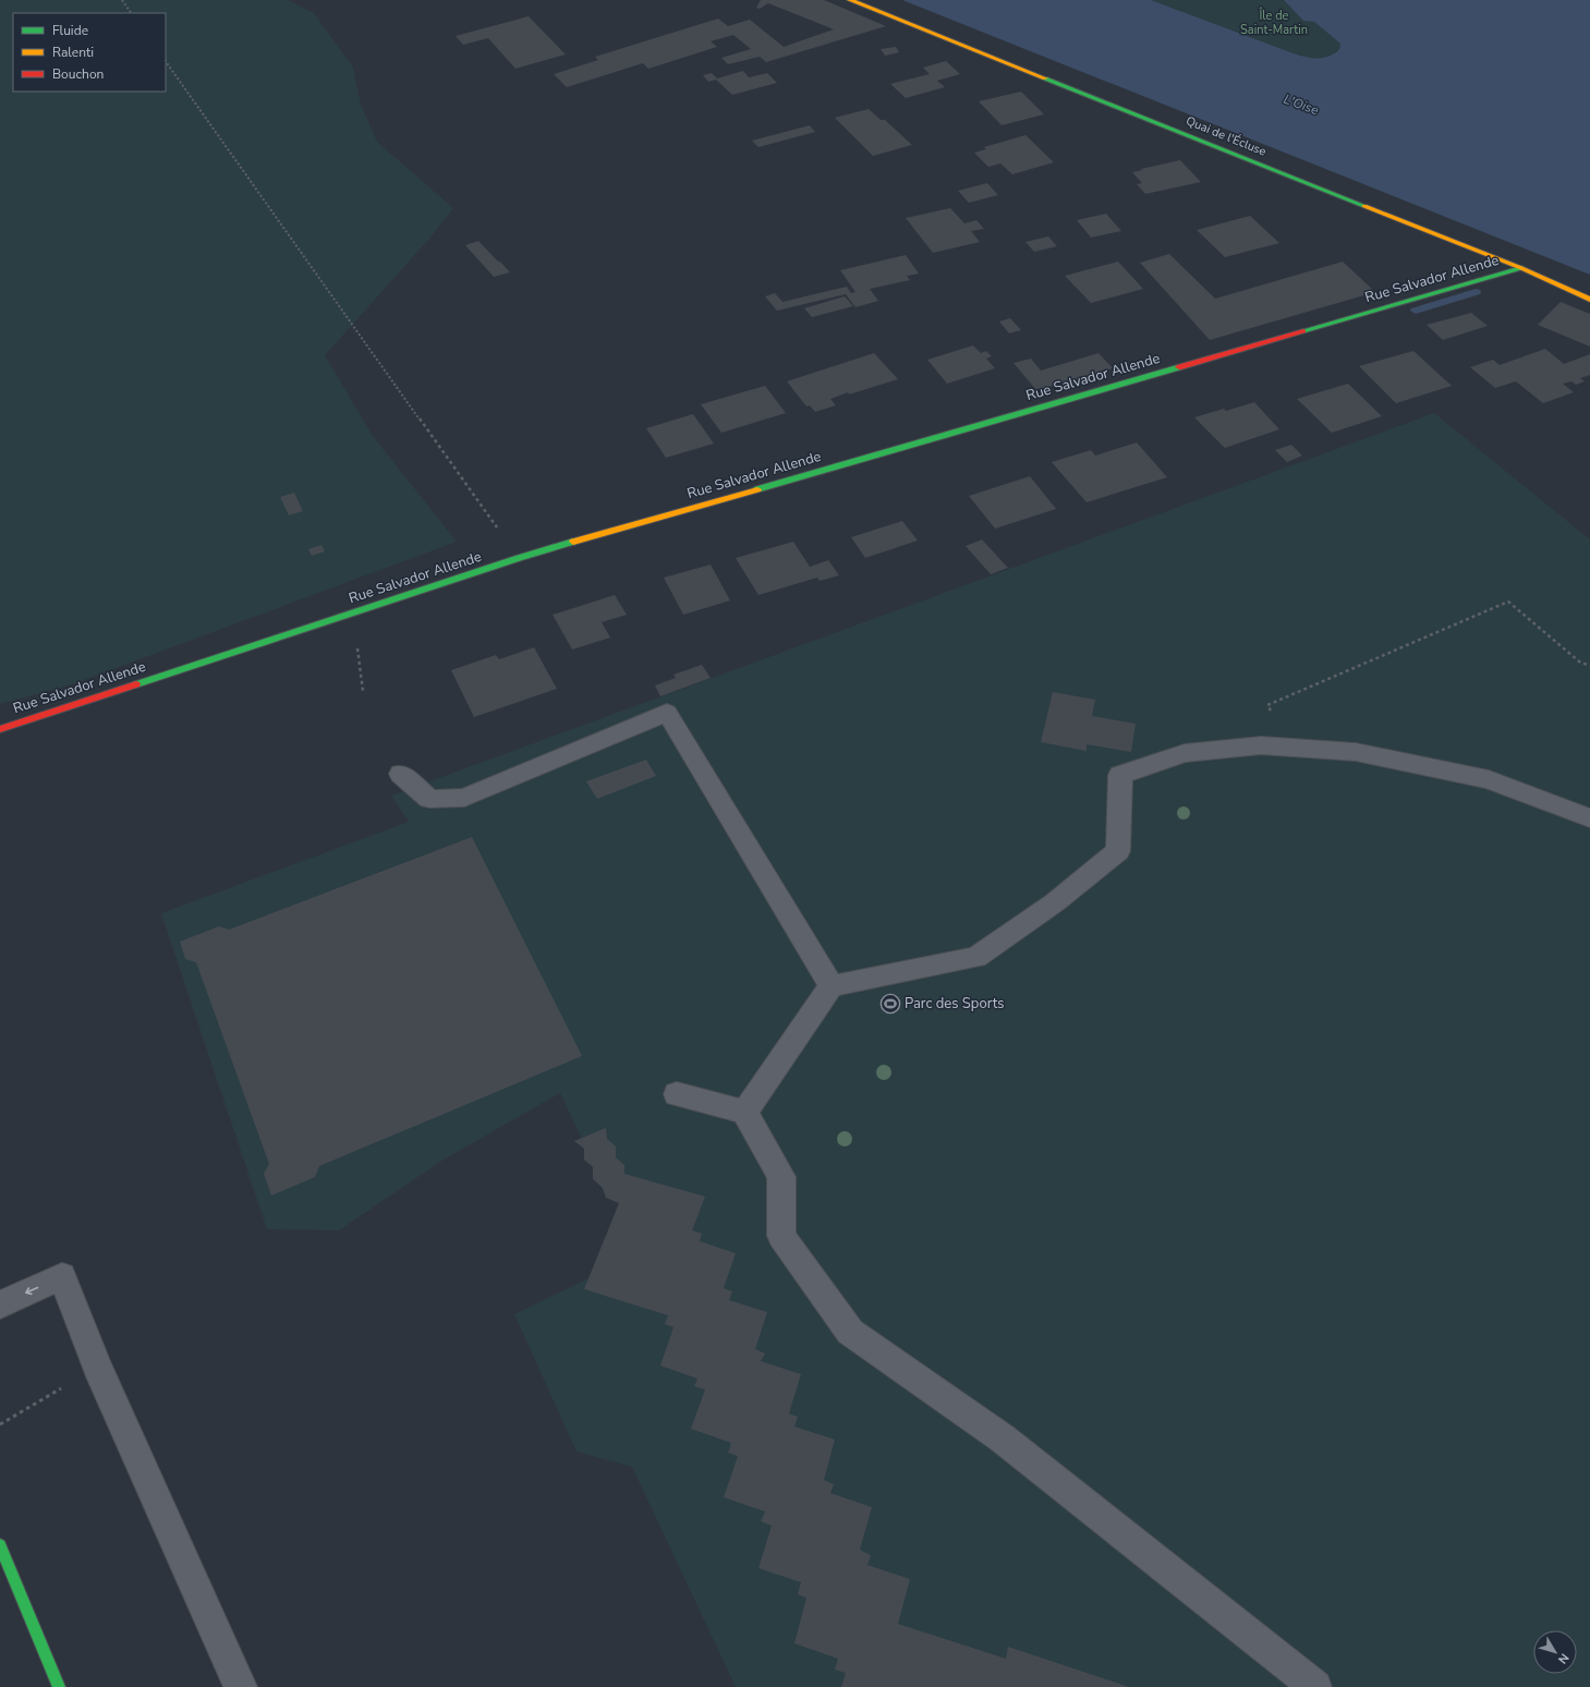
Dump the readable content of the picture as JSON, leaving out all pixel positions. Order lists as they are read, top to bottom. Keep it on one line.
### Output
{"streets":{"street":["Quai de l'Écluse","Rue Salvador Allende"]},"crossings":[["Quai de l'Écluse","Rue Salvador Allende"]],"water":["L'Oise"],"parks":["Île de Saint-Martin"],"places":{"sports":["Parc des Sports"]},"legend":["Fluide","Ralenti","Bouchon"],"north":"bottom right"}
